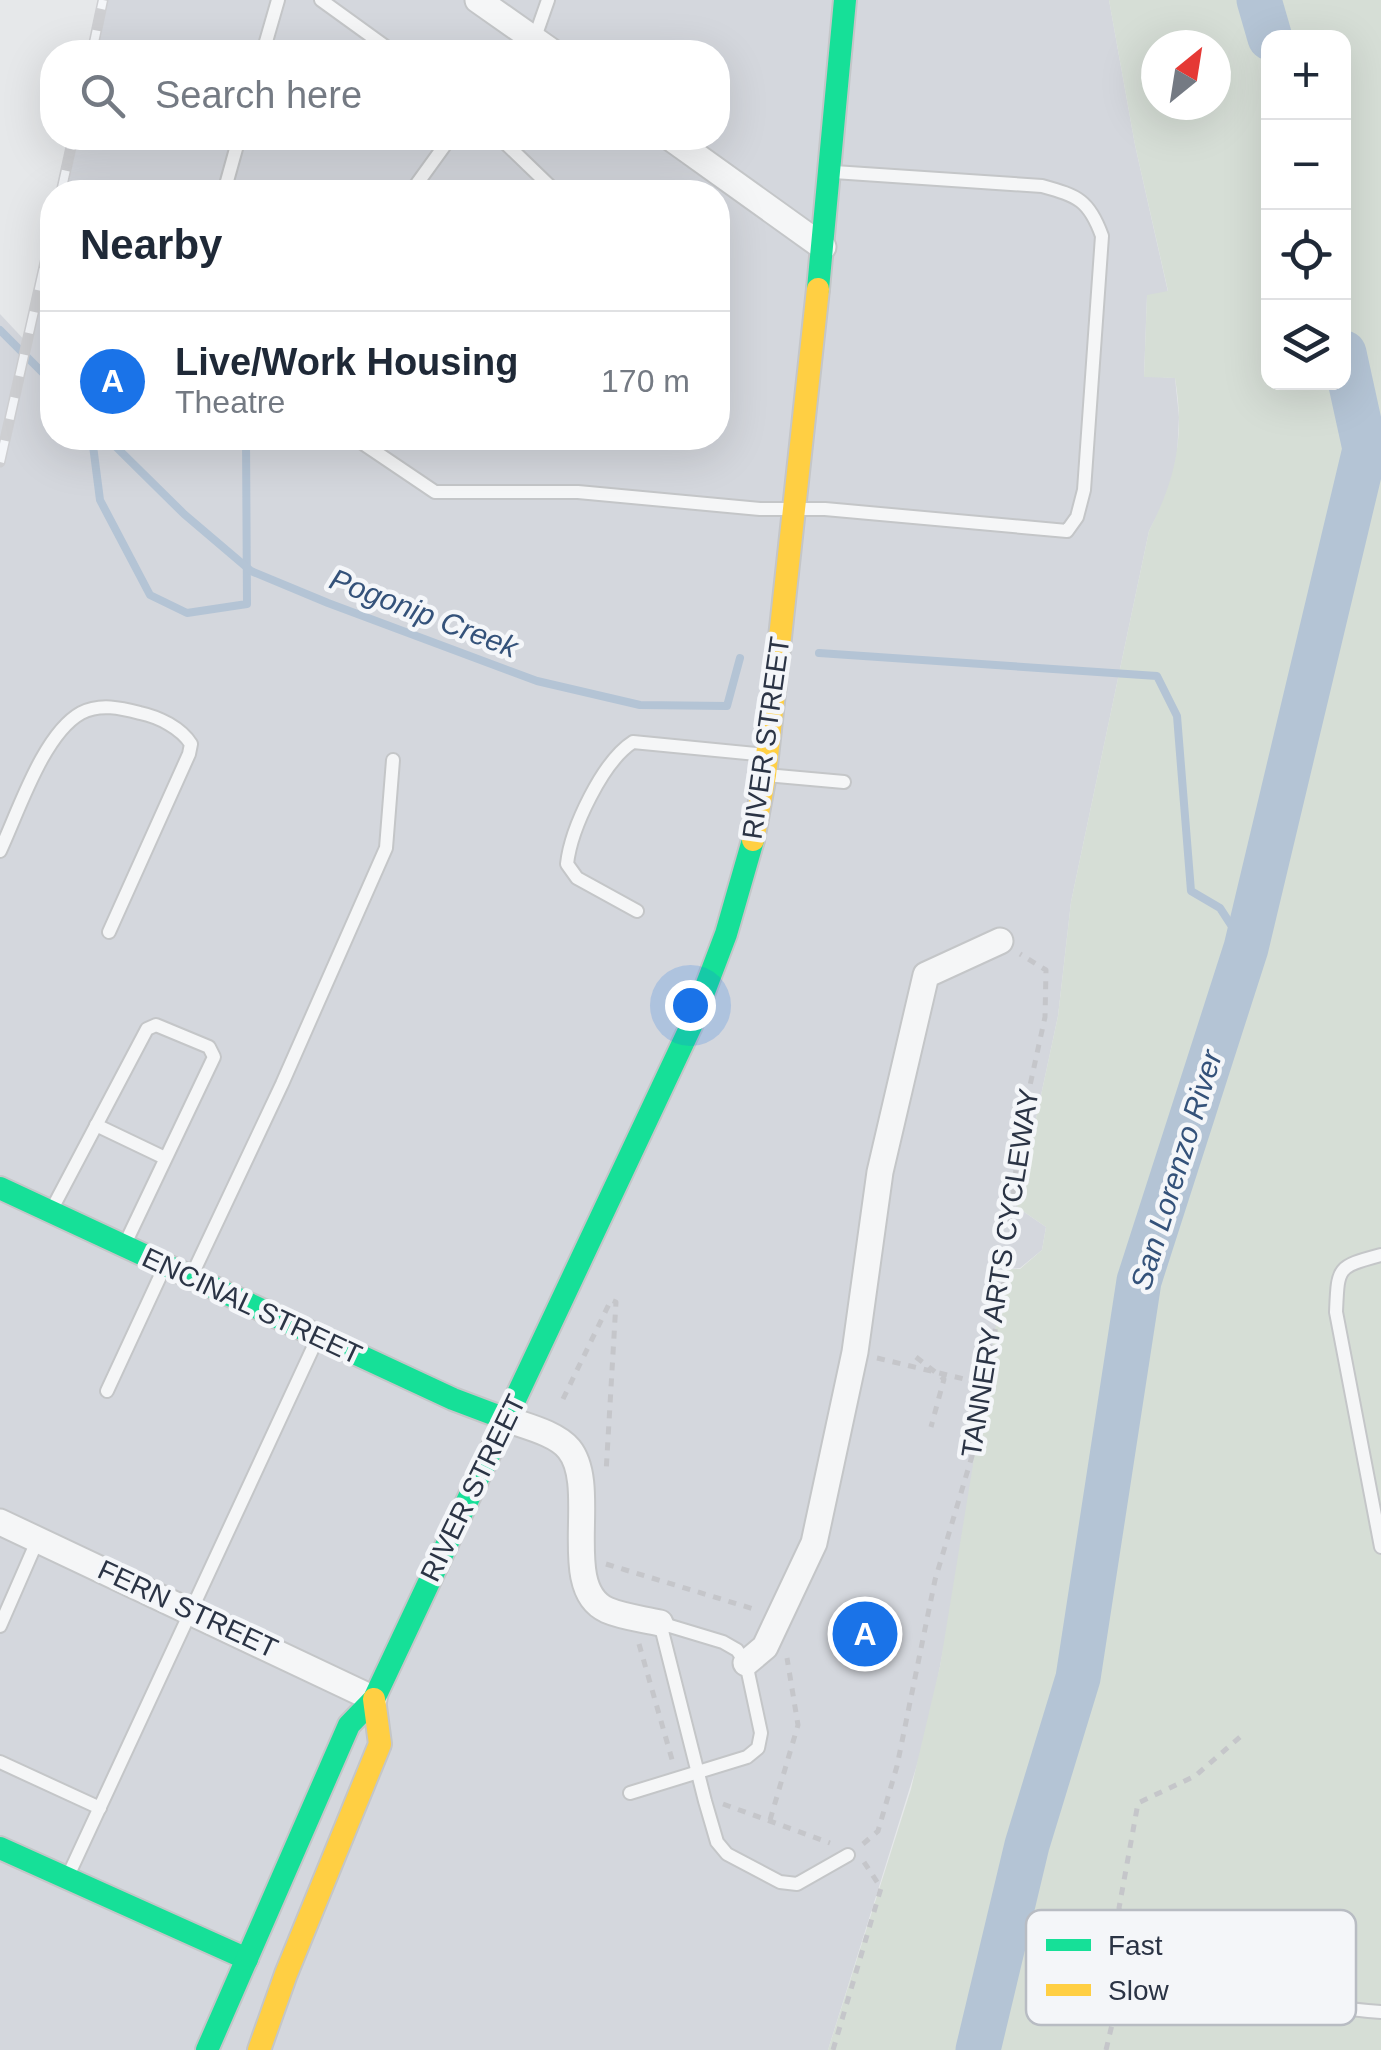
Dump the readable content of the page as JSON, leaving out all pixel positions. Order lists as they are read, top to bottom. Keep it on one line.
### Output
{"streets":{"main road":["RIVER STREET","ENCINAL STREET"],"street":["FERN STREET"],"path":["TANNERY ARTS CYCLEWAY"]},"crossings":[["RIVER STREET","ENCINAL STREET"],["RIVER STREET","FERN STREET"]],"water":["Pogonip Creek","San Lorenzo River"],"legend":["Fast","Slow"],"north":"top right","page":{"map_buttons":["+","−"],"search":"Search here","heading":"Nearby","list":[{"mark":"A","name":"Live/Work Housing","note":"Theatre","value":"170 m"}],"pins":"A"}}
